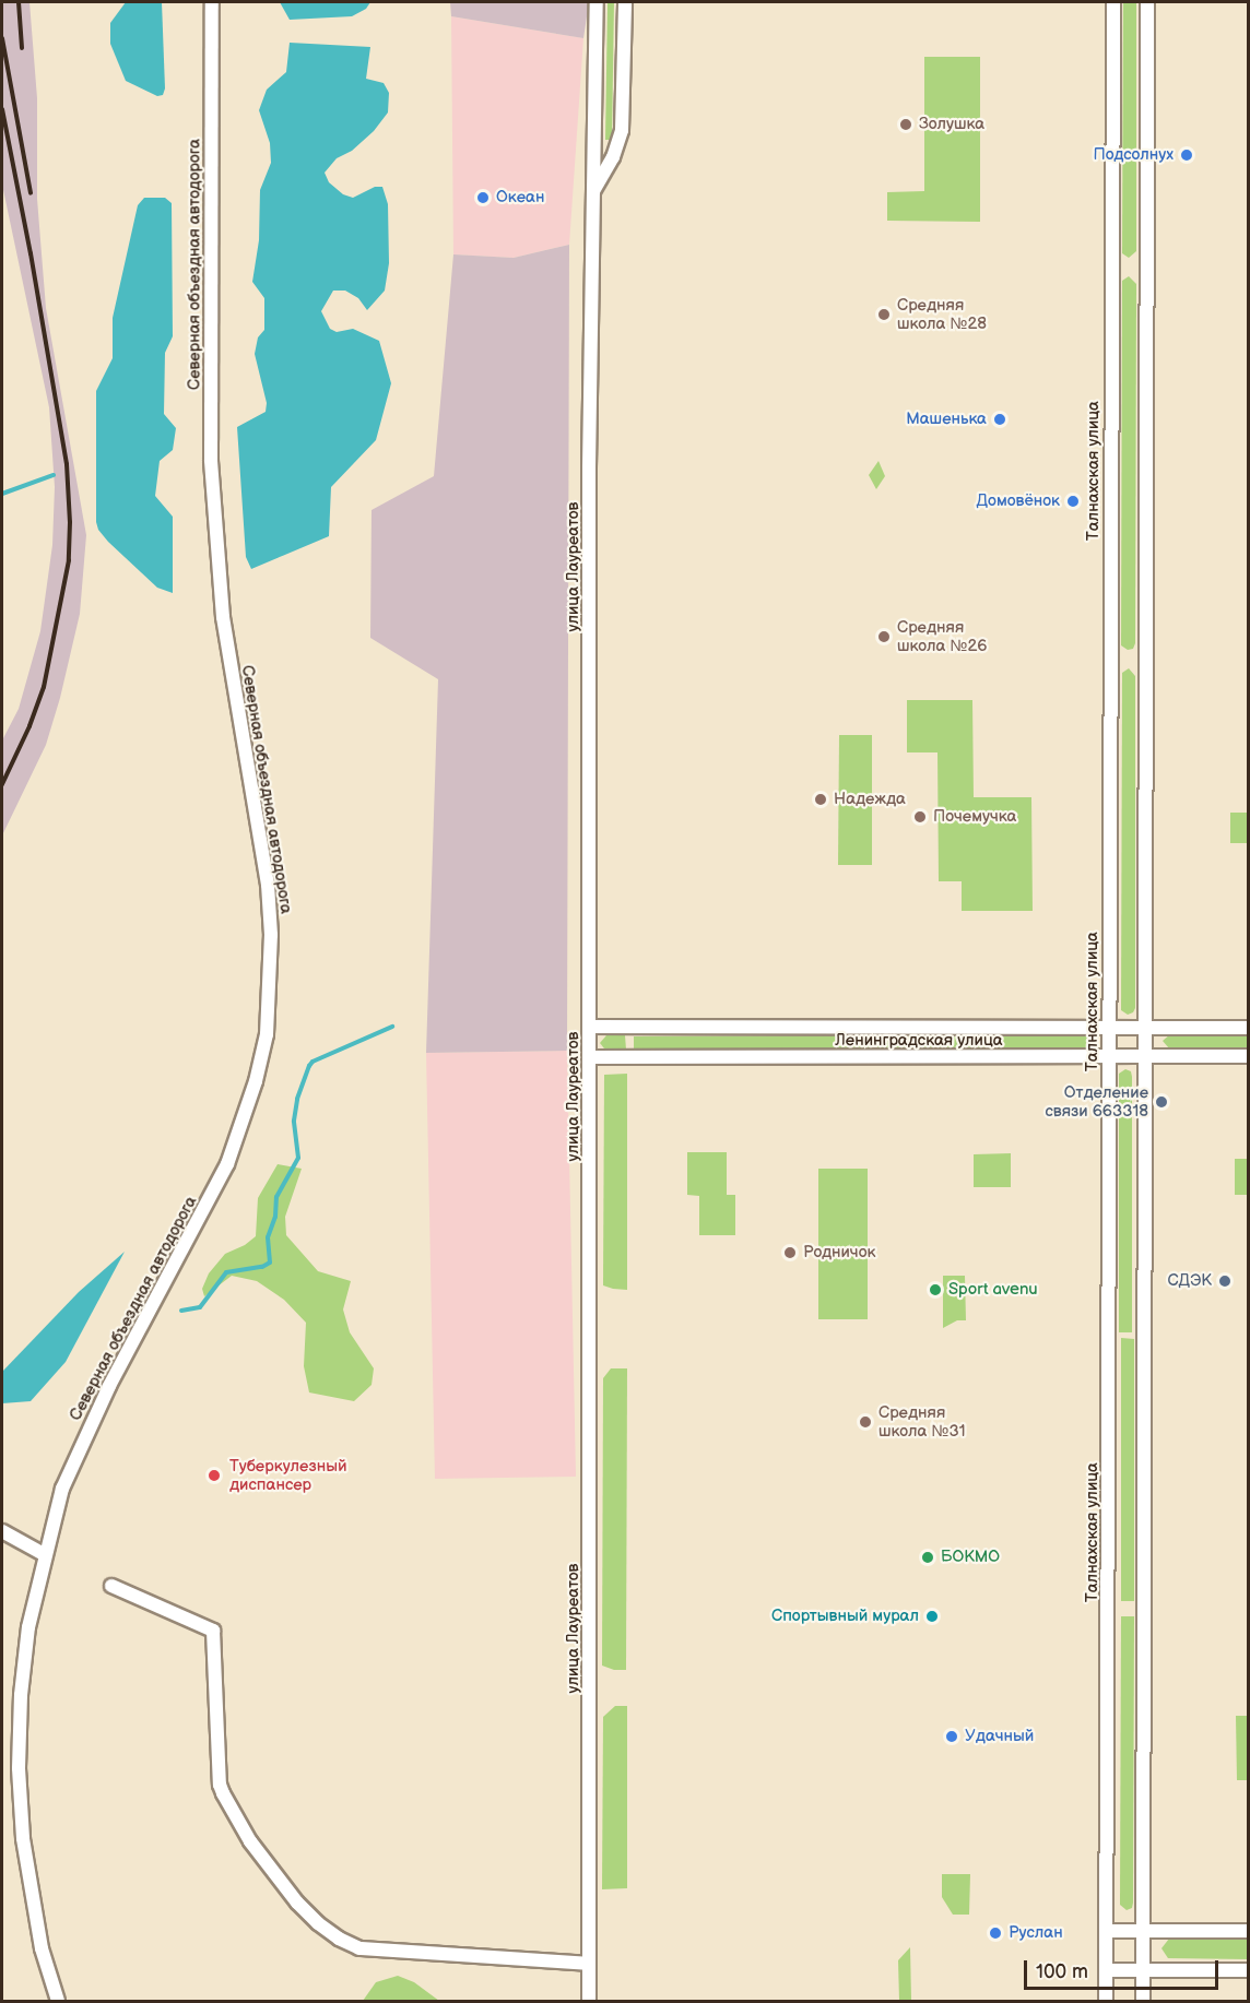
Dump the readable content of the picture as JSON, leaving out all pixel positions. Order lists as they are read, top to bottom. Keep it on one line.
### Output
{"streets":{"street":["Северная объездная автодорога","Талнахская улица","улица Лауреатов","Ленинградская улица"]},"crossings":[["Талнахская улица","Ленинградская улица"],["улица Лауреатов","Ленинградская улица"]],"places":["Золушка","Подсолнух","Океан","Средняя школа №28","Машенька","Домовёнок","Средняя школа №26","Надежда","Почемучка","Отделение связи 663318","Родничок","СДЭК","Sport avenu","Средняя школа №31","Туберкулезный диспансер","БОКМО","Спортывный мурал","Удачный","Руслан"],"scale_bar":"100 m"}
